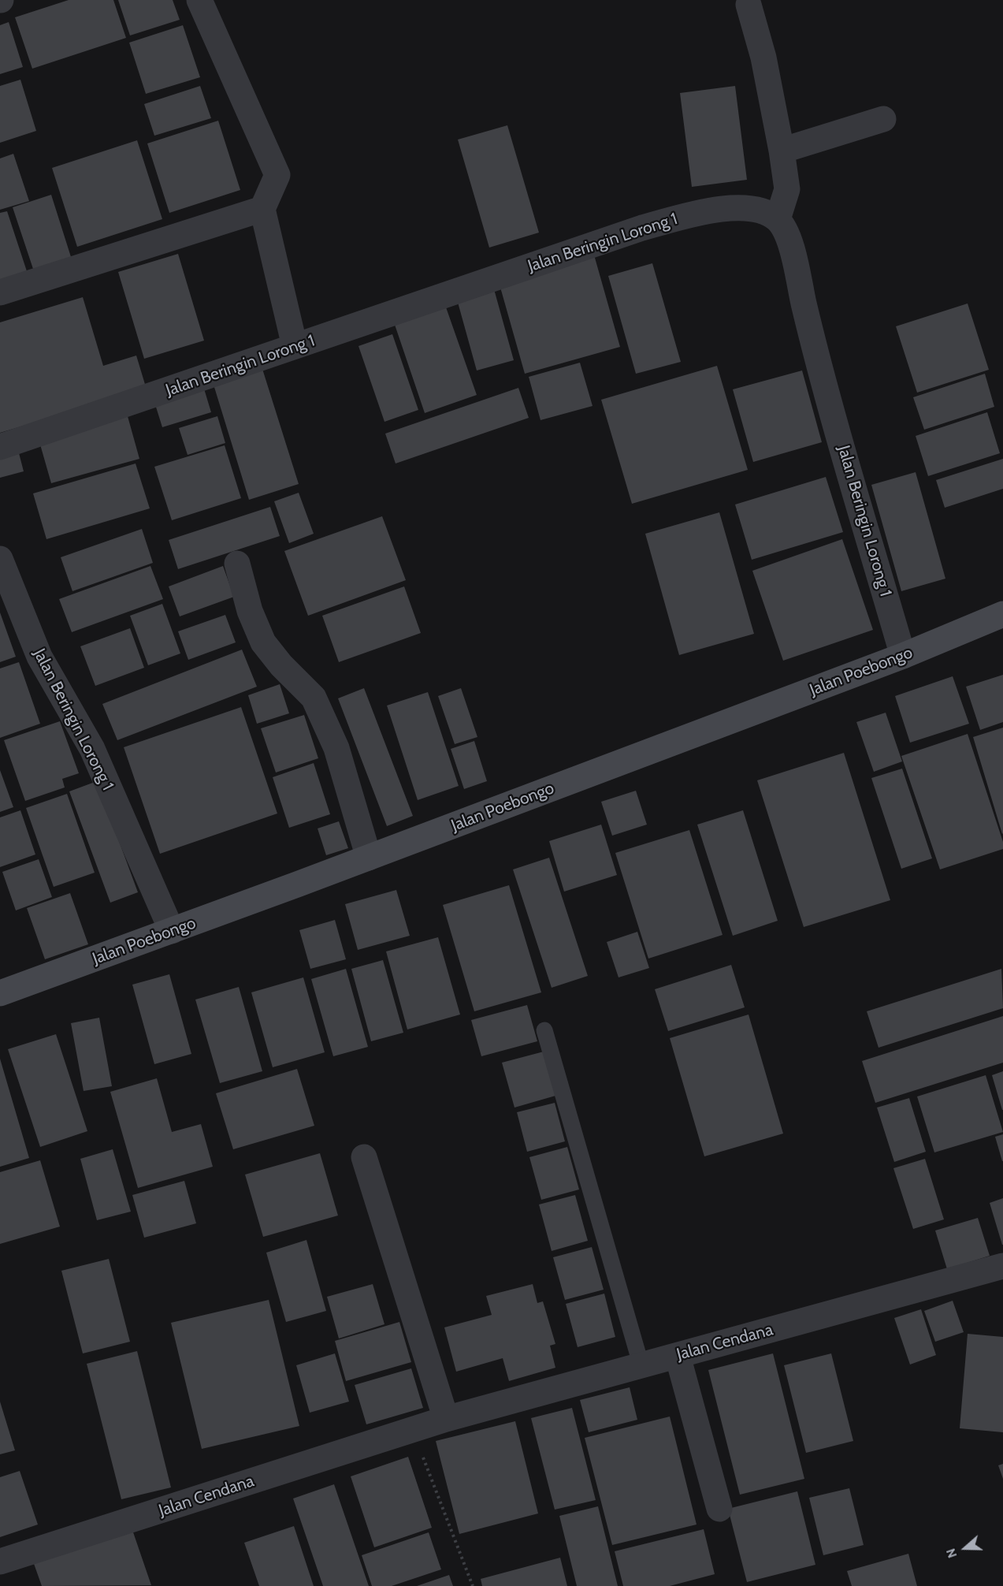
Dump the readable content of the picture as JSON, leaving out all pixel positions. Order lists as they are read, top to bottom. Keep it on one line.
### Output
{"streets":{"main road":["Jalan Poebongo"],"street":["Jalan Beringin Lorong 1","Jalan Cendana"]},"crossings":[["Jalan Beringin Lorong 1","Jalan Poebongo"]],"north":"left"}
